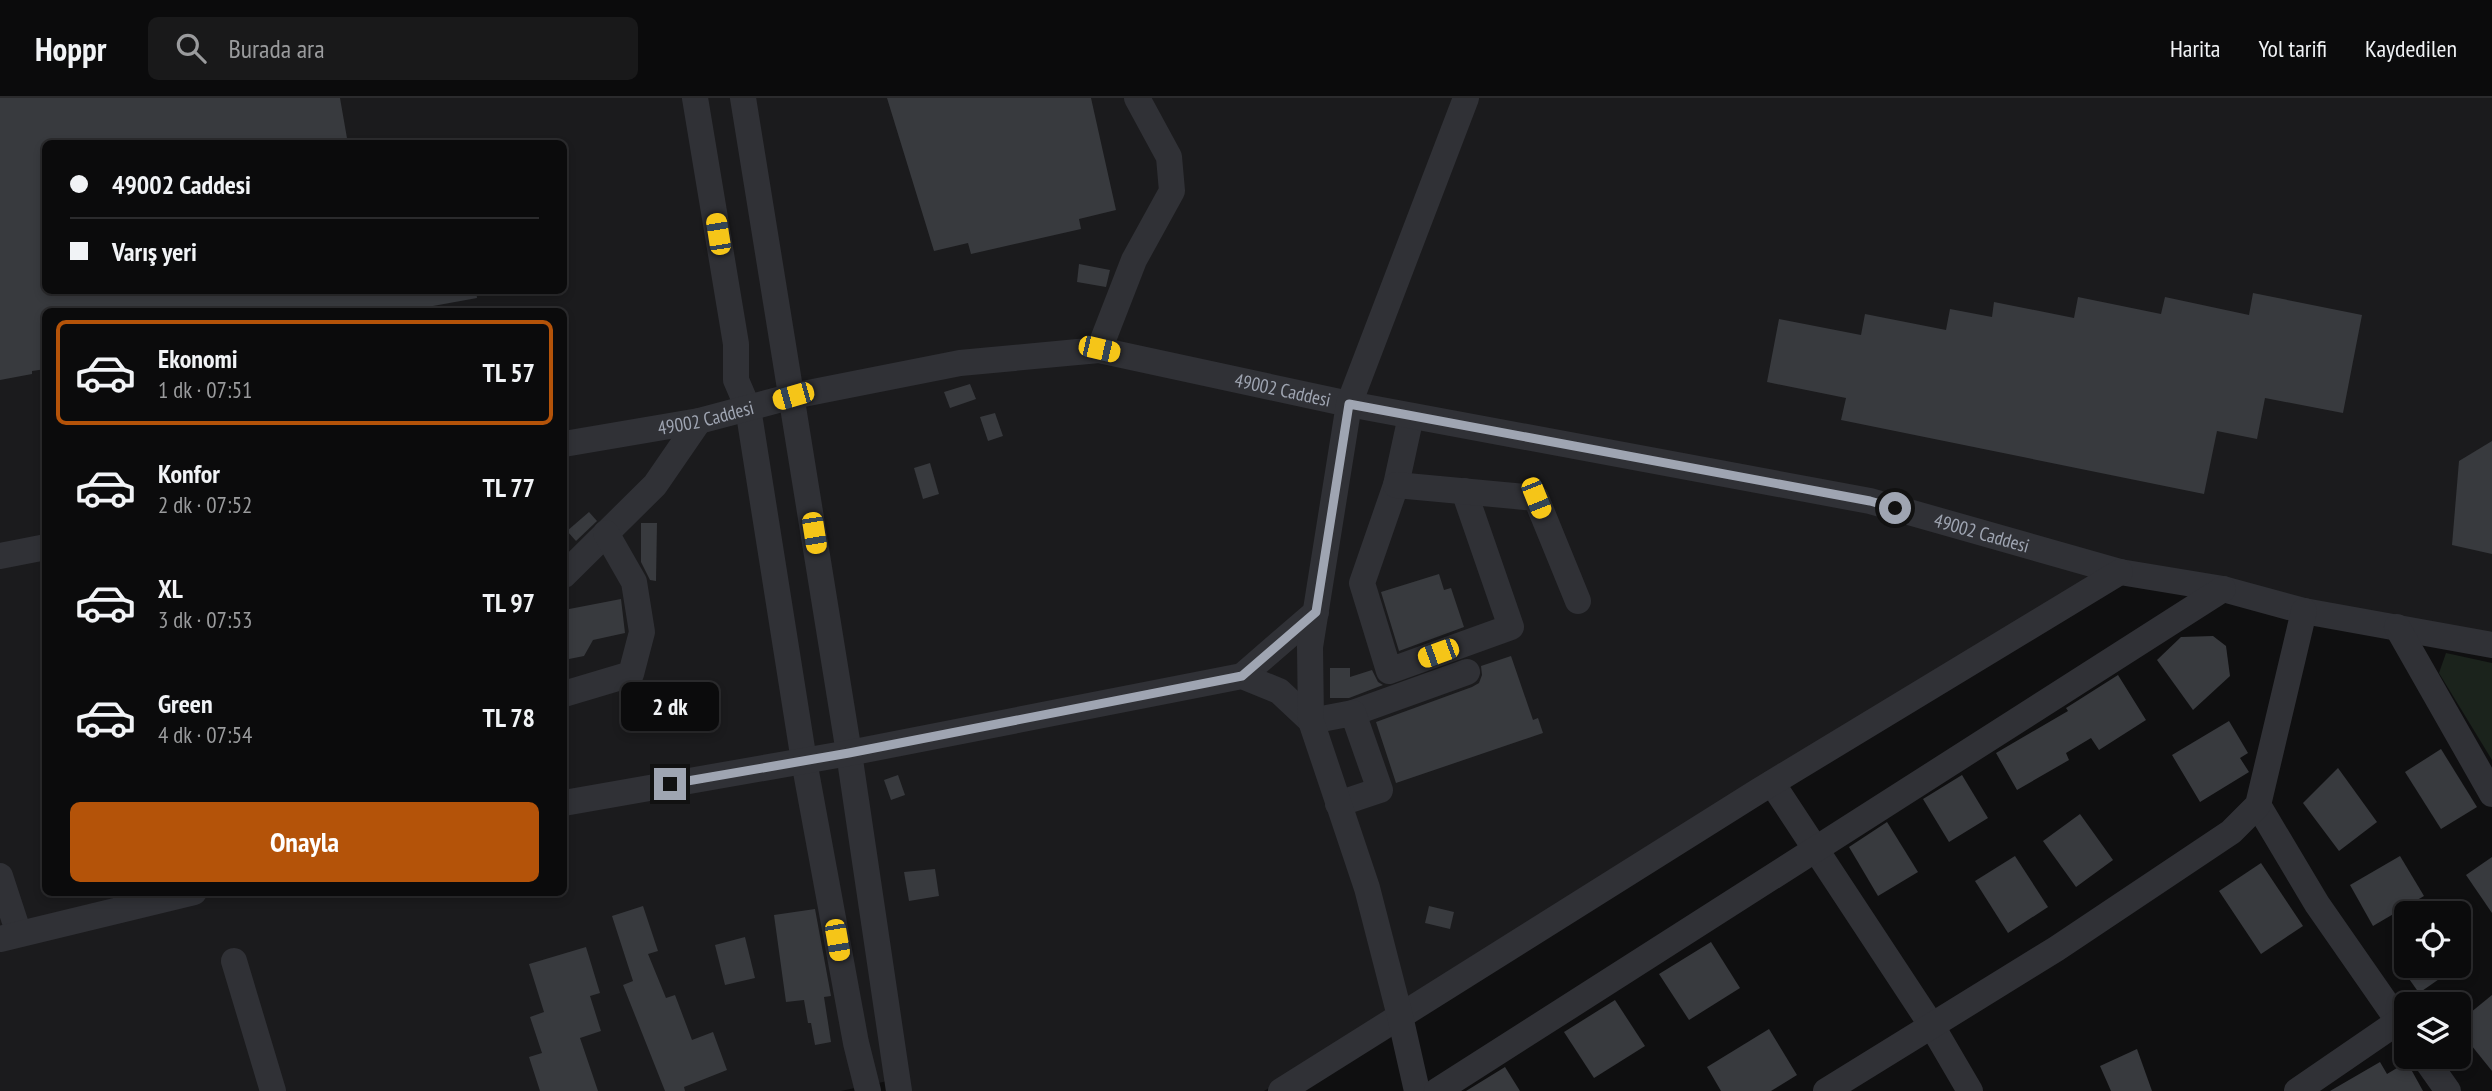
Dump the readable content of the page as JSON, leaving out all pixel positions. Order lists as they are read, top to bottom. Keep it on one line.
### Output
{"streets":{"street":["49002 Caddesi"]},"page":{"header":"Hoppr","search":"Burada ara","nav":["Harita","Yol tarifi","Kaydedilen"],"banner":["49002 Caddesi","Varış yeri"],"list":[{"name":"Ekonomi","note":"1 dk · 07:51","value":"TL 57"},{"name":"Konfor","note":"2 dk · 07:52","value":"TL 77"},{"name":"XL","note":"3 dk · 07:53","value":"TL 97"},{"name":"Green","note":"4 dk · 07:54","value":"TL 78"}],"bubble":"2 dk","buttons":"Onayla"}}
